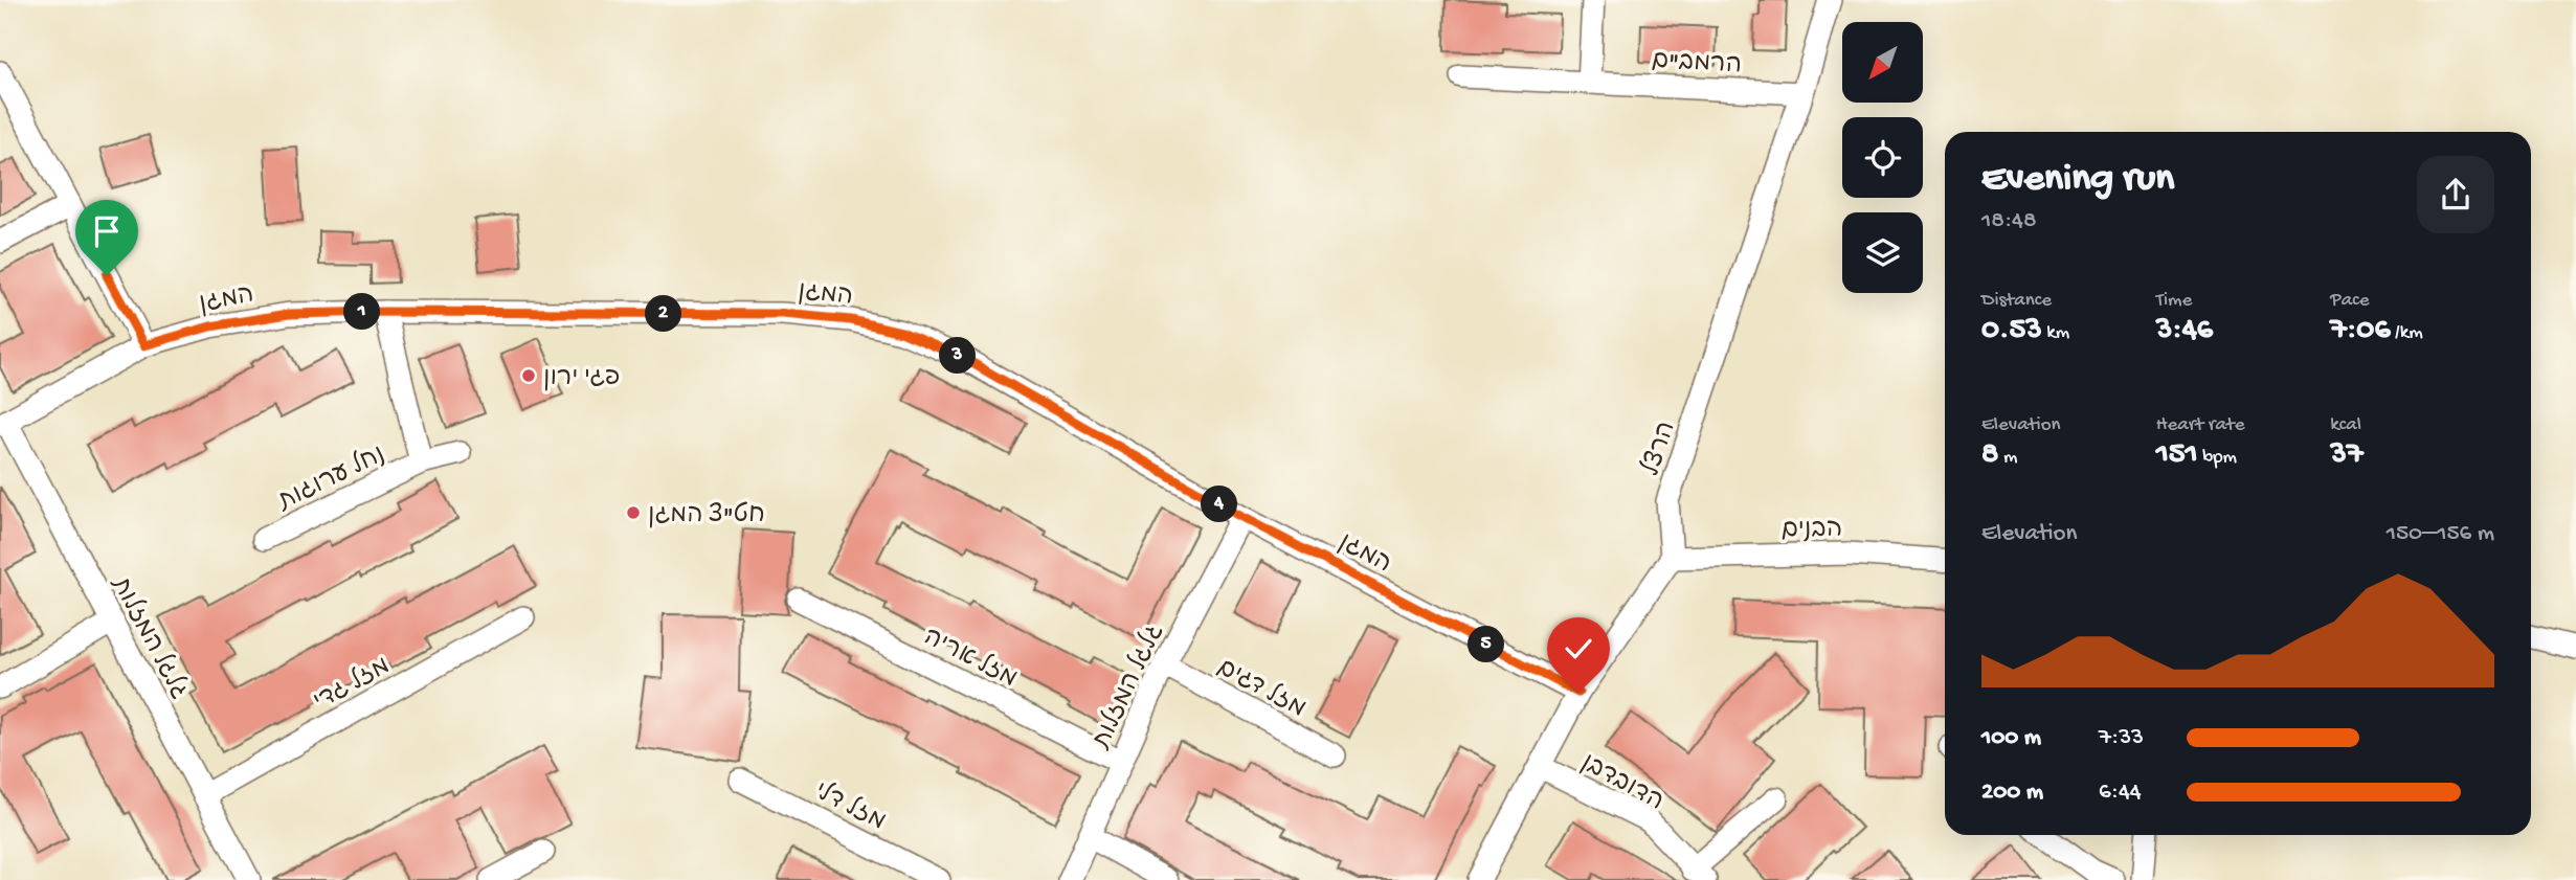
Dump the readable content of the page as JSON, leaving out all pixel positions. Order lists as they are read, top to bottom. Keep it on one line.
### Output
{"streets":{"street":["הרמב\"ם","המגן","הרצל","נחל ערוגות","הבנים","גלגל המזלות","מזל אריה","מזל גדי","מזל דגים","הדובדבן","מזל דלי"]},"crossings":[["הרמב\"ם","הרצל"],["המגן","נחל ערוגות"],["המגן","גלגל המזלות"],["הרצל","הבנים"],["גלגל המזלות","מזל אריה"],["גלגל המזלות","מזל גדי"],["גלגל המזלות","מזל דגים"]],"places":["פגי ירון","חט\"צ המגן"],"north":"bottom left","page":{"heading":["Evening run","18:48"],"stats":[["Distance","0.53 km"],["Time","3:46"],["Pace","7:06 /km"],["Elevation","8 m"],["Heart rate","151 bpm"],["kcal","37"]],"pins":["1","2","3","4","5"],"chart":["Elevation","150–156 m"],"list":[{"name":"100 m","note":"7:33"},{"name":"200 m","note":"6:44"}]}}
